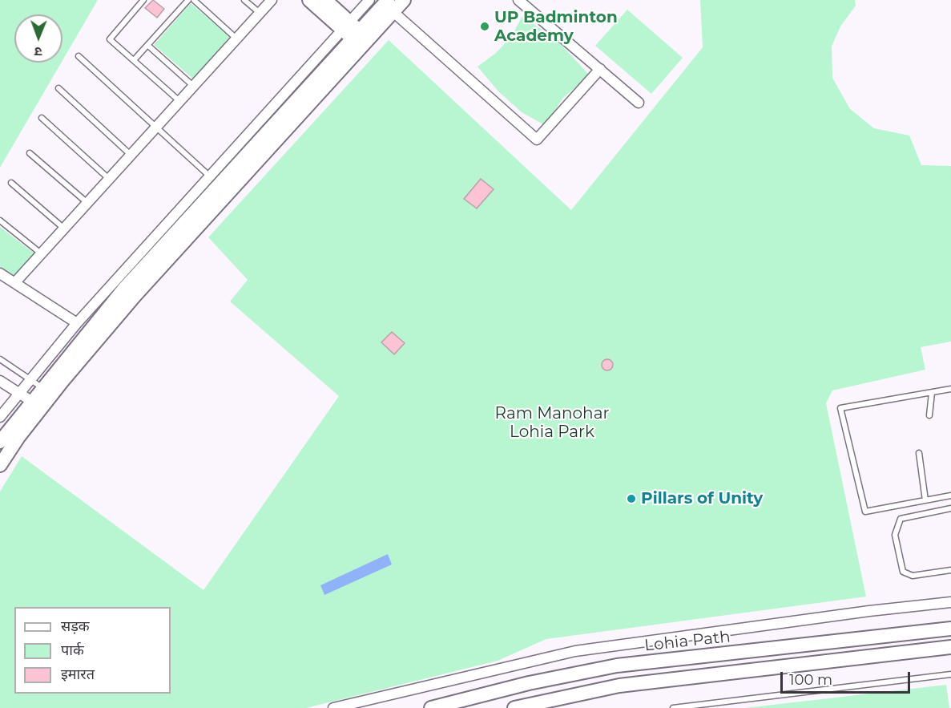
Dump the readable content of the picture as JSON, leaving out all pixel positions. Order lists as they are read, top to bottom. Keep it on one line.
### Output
{"streets":{"main road":["Lohia Path"]},"parks":["Ram Manohar Lohia Park"],"places":["UP Badminton Academy","Pillars of Unity"],"legend":["सड़क","पार्क","इमारत"],"scale_bar":"100 m","north":"bottom"}
